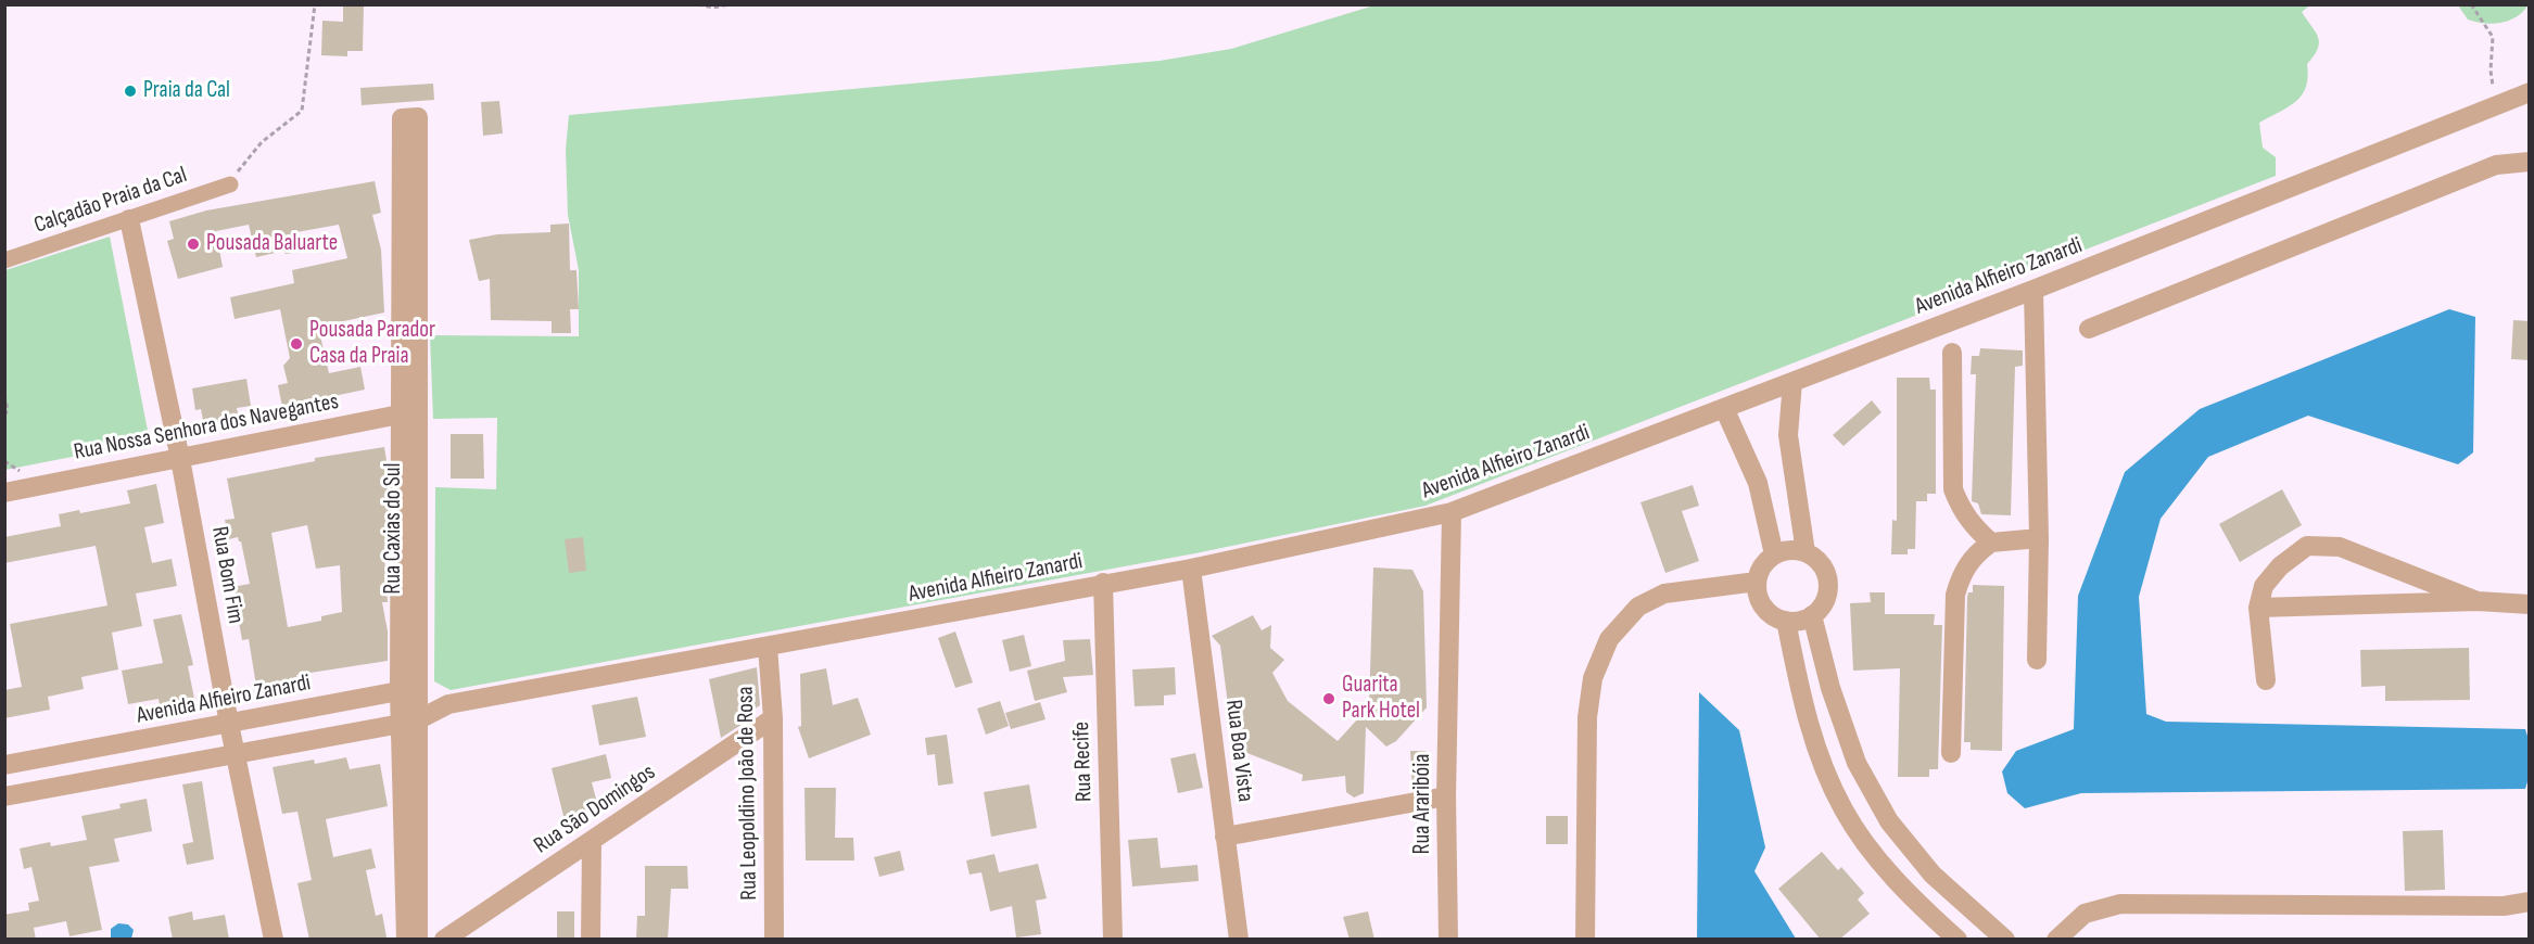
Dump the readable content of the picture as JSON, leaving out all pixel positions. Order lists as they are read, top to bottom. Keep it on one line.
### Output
{"streets":{"street":["Calçadão Praia da Cal","Avenida Alfieiro Zanardi","Rua Nossa Senhora dos Navegantes","Rua Caxias do Sul","Rua Bom Fim","Rua Boa Vista","Rua Recife","Rua Leopoldino João de Rosa","Rua Araribóia","Rua São Domingos"]},"crossings":[["Calçadão Praia da Cal","Rua Bom Fim"],["Avenida Alfieiro Zanardi","Rua Caxias do Sul"],["Avenida Alfieiro Zanardi","Rua Bom Fim"],["Avenida Alfieiro Zanardi","Rua Boa Vista"],["Avenida Alfieiro Zanardi","Rua Recife"],["Avenida Alfieiro Zanardi","Rua Leopoldino João de Rosa"],["Avenida Alfieiro Zanardi","Rua Araribóia"],["Rua Nossa Senhora dos Navegantes","Rua Caxias do Sul"],["Rua Nossa Senhora dos Navegantes","Rua Bom Fim"],["Rua Leopoldino João de Rosa","Rua São Domingos"]],"places":["Praia da Cal","Pousada Baluarte","Pousada Parador Casa da Praia","Guarita Park Hotel"]}
